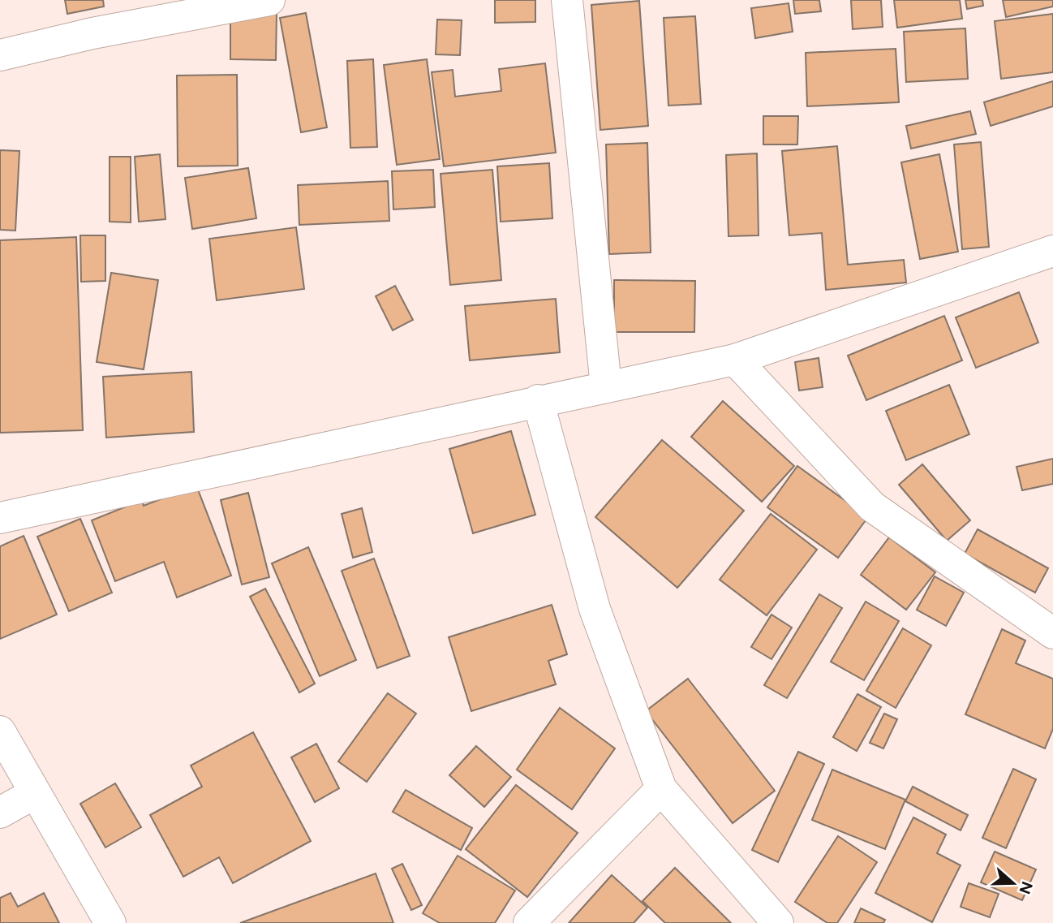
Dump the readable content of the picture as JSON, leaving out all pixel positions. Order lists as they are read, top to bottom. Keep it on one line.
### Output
{"north":"right"}
